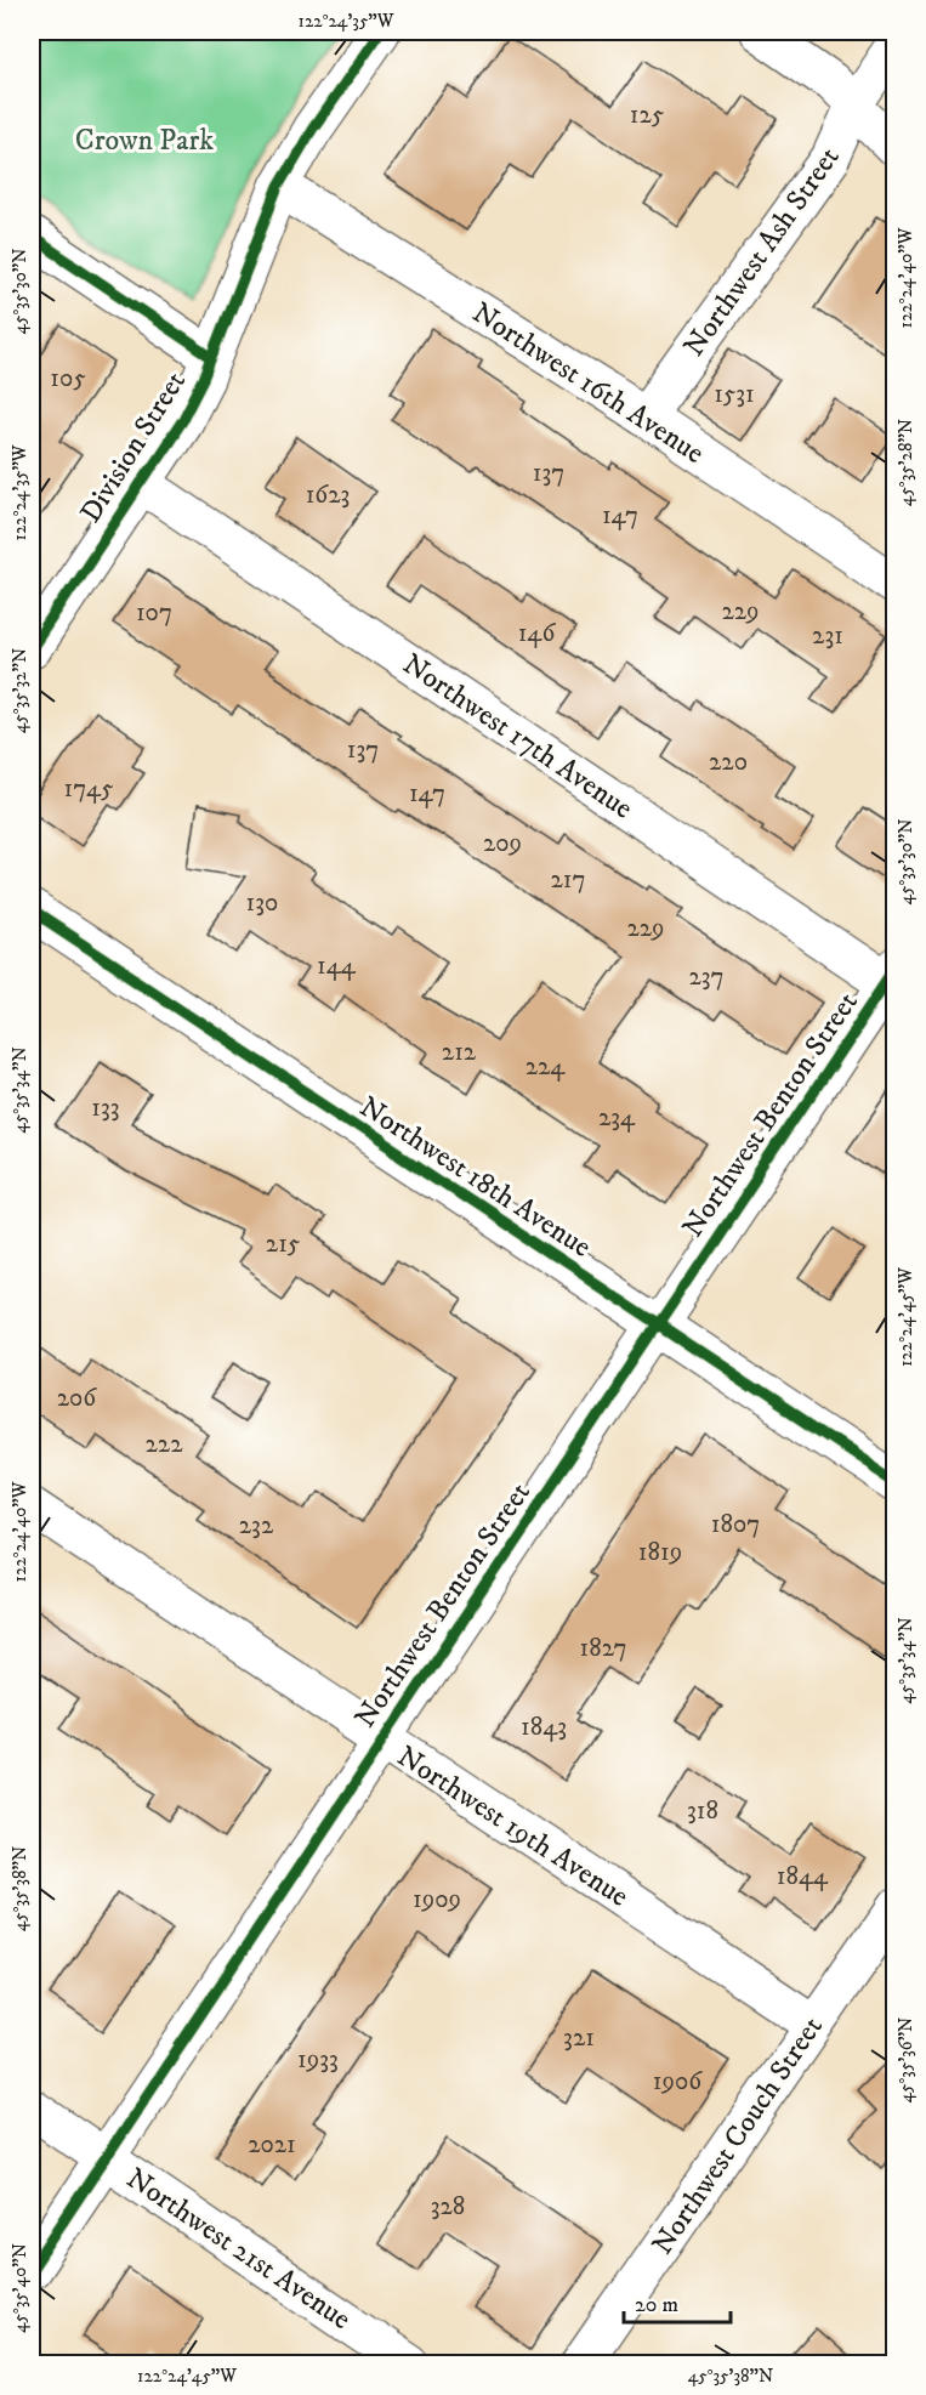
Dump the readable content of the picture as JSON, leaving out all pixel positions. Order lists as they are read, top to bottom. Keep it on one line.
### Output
{"streets":{"street":["Northwest Ash Street","Northwest 16th Avenue","Division Street","Northwest 17th Avenue","Northwest Benton Street","Northwest 18th Avenue","Northwest 19th Avenue","Northwest Couch Street","Northwest 21st Avenue"]},"crossings":[["Northwest Ash Street","Northwest 16th Avenue"],["Northwest 16th Avenue","Division Street"],["Division Street","Northwest 17th Avenue"],["Northwest 17th Avenue","Northwest Benton Street"],["Northwest Benton Street","Northwest 18th Avenue"],["Northwest Benton Street","Northwest 19th Avenue"],["Northwest Benton Street","Northwest 21st Avenue"],["Northwest 19th Avenue","Northwest Couch Street"]],"parks":["Crown Park"],"house_numbers":["125","105","1531","137","1623","147","229","107","146","231","137","220","1745","147","209","217","130","229","144","237","212","224","133","234","215","206","222","1807","232","1819","1827","1843","318","1844","1909","321","1933","1906","2021","328"],"scale_bar":"20 m","coordinates":["122°24'35\"W","122°24'40\"W","45°35'30\"N","45°35'28\"N","45°35'32\"N","45°35'34\"N","122°24'45\"W","45°35'38\"N","45°35'36\"N","45°35'40\"N"]}
